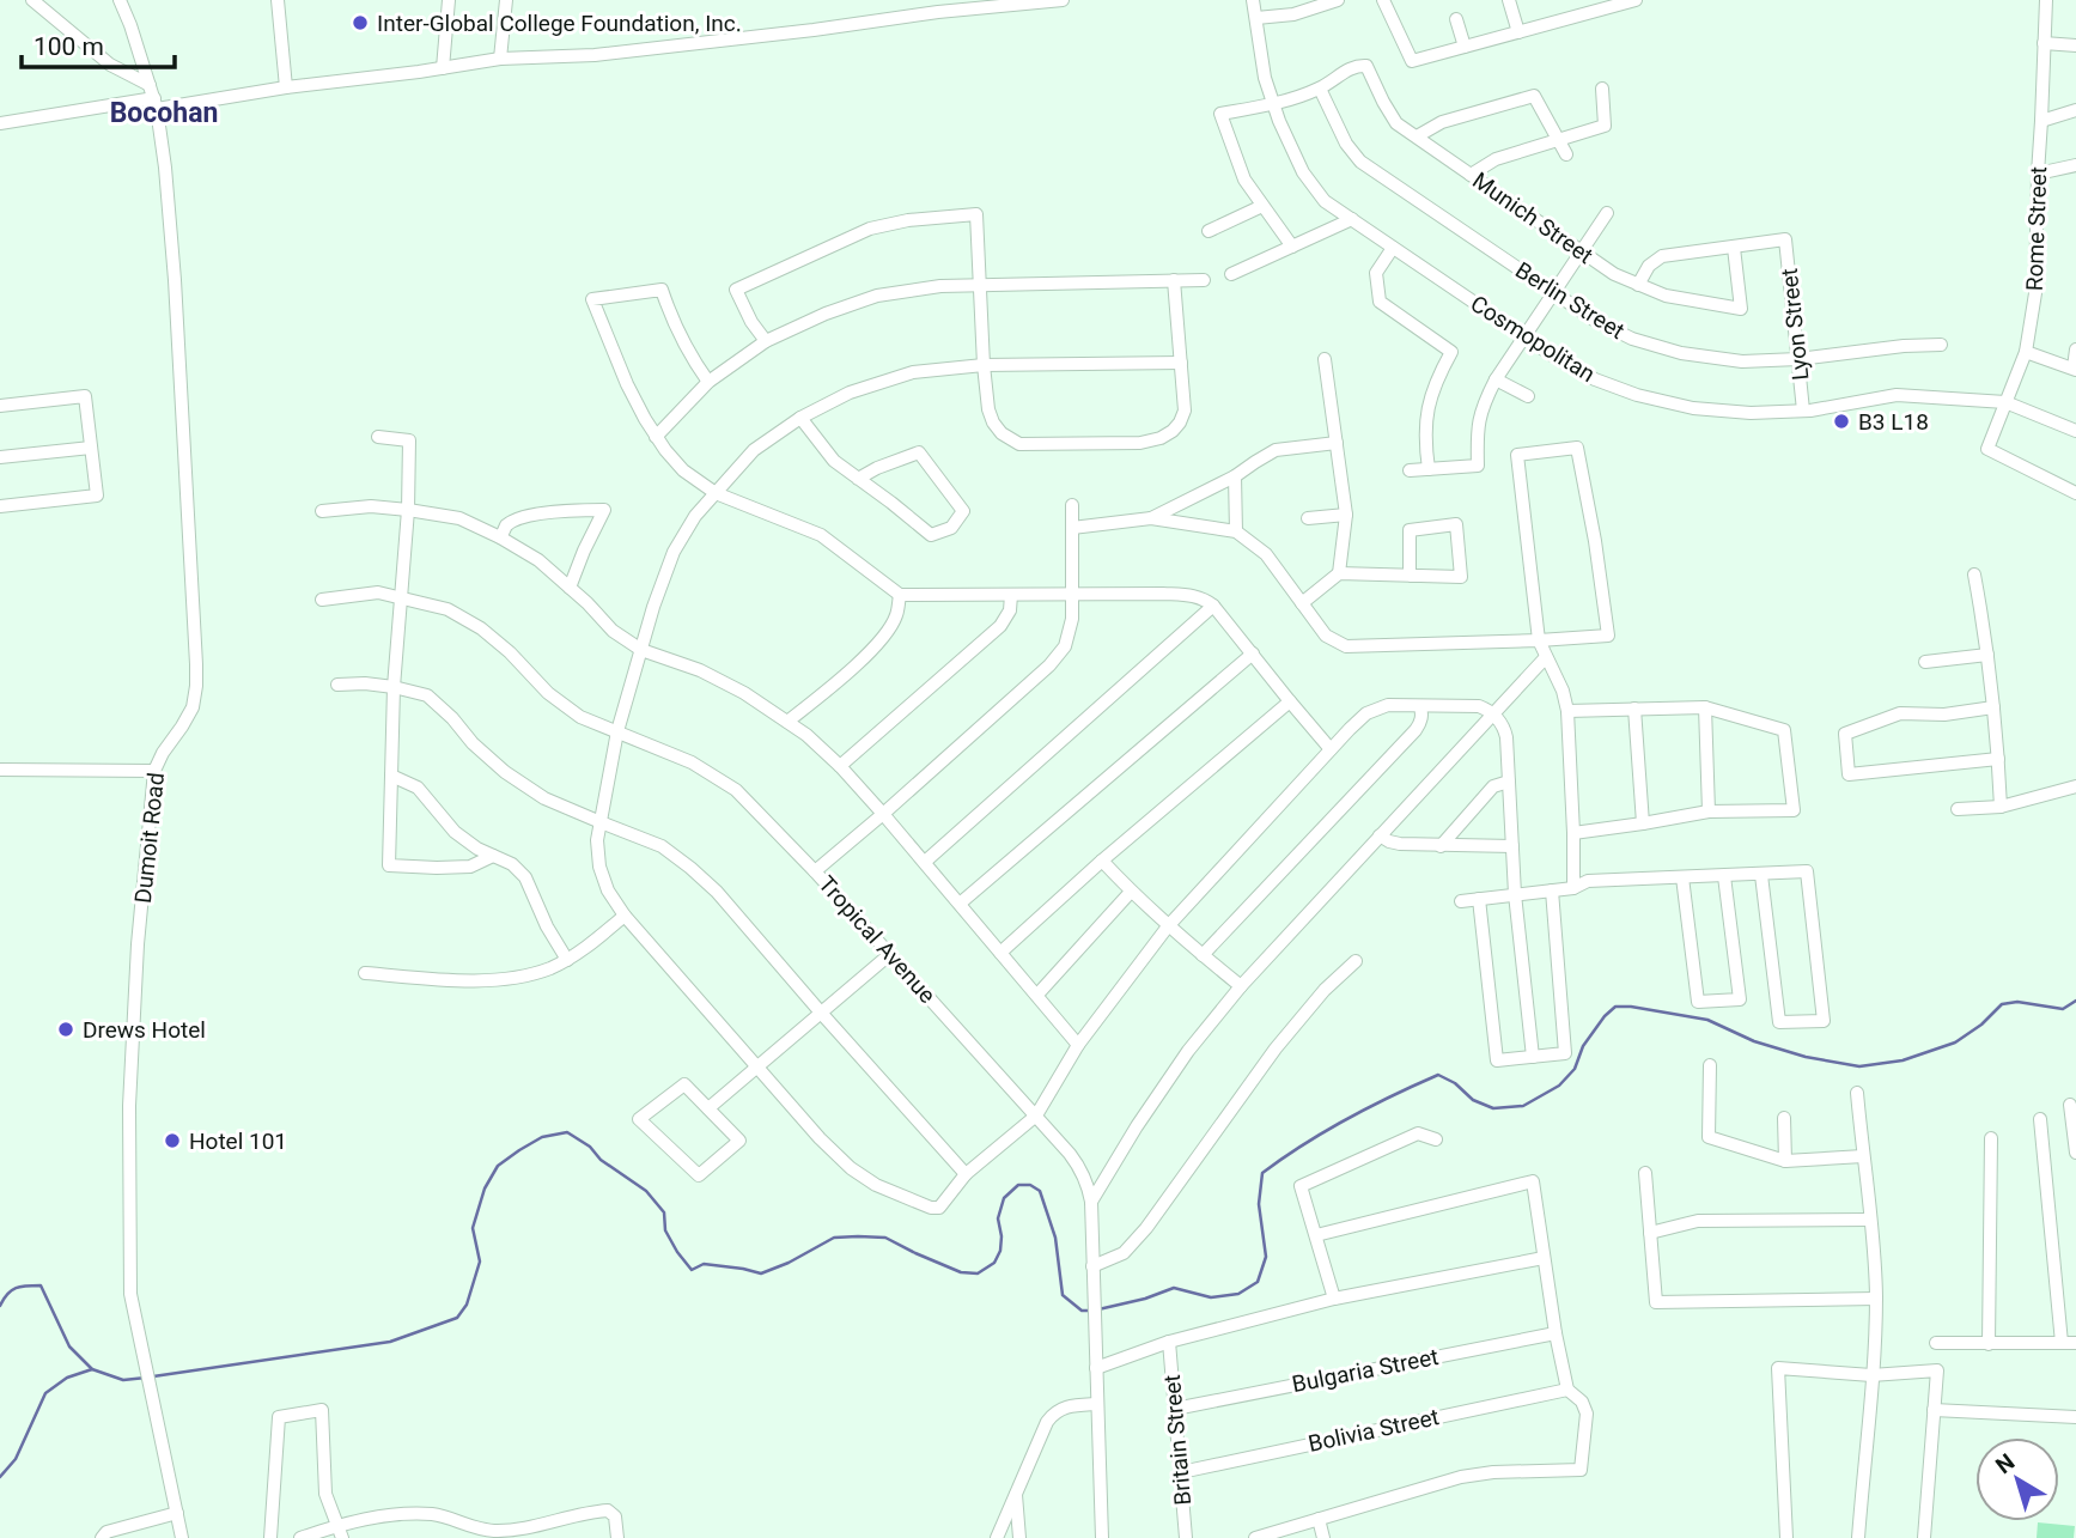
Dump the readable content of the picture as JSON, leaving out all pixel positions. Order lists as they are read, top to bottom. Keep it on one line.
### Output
{"streets":{"street":["Munich Street","Rome Street","Berlin Street","Lyon Street","Cosmopolitan","Dumoit Road","Tropical Avenue","Bulgaria Street","Bolivia Street","Britain Street"]},"crossings":[["Munich Street","Berlin Street"],["Munich Street","Lyon Street"],["Rome Street","Cosmopolitan"],["Berlin Street","Lyon Street"],["Lyon Street","Cosmopolitan"],["Bulgaria Street","Britain Street"],["Bolivia Street","Britain Street"]],"districts":["Bocohan"],"places":["Inter-Global College Foundation, Inc.","B3 L18","Drews Hotel","Hotel 101"],"scale_bar":"100 m","north":"top left"}
